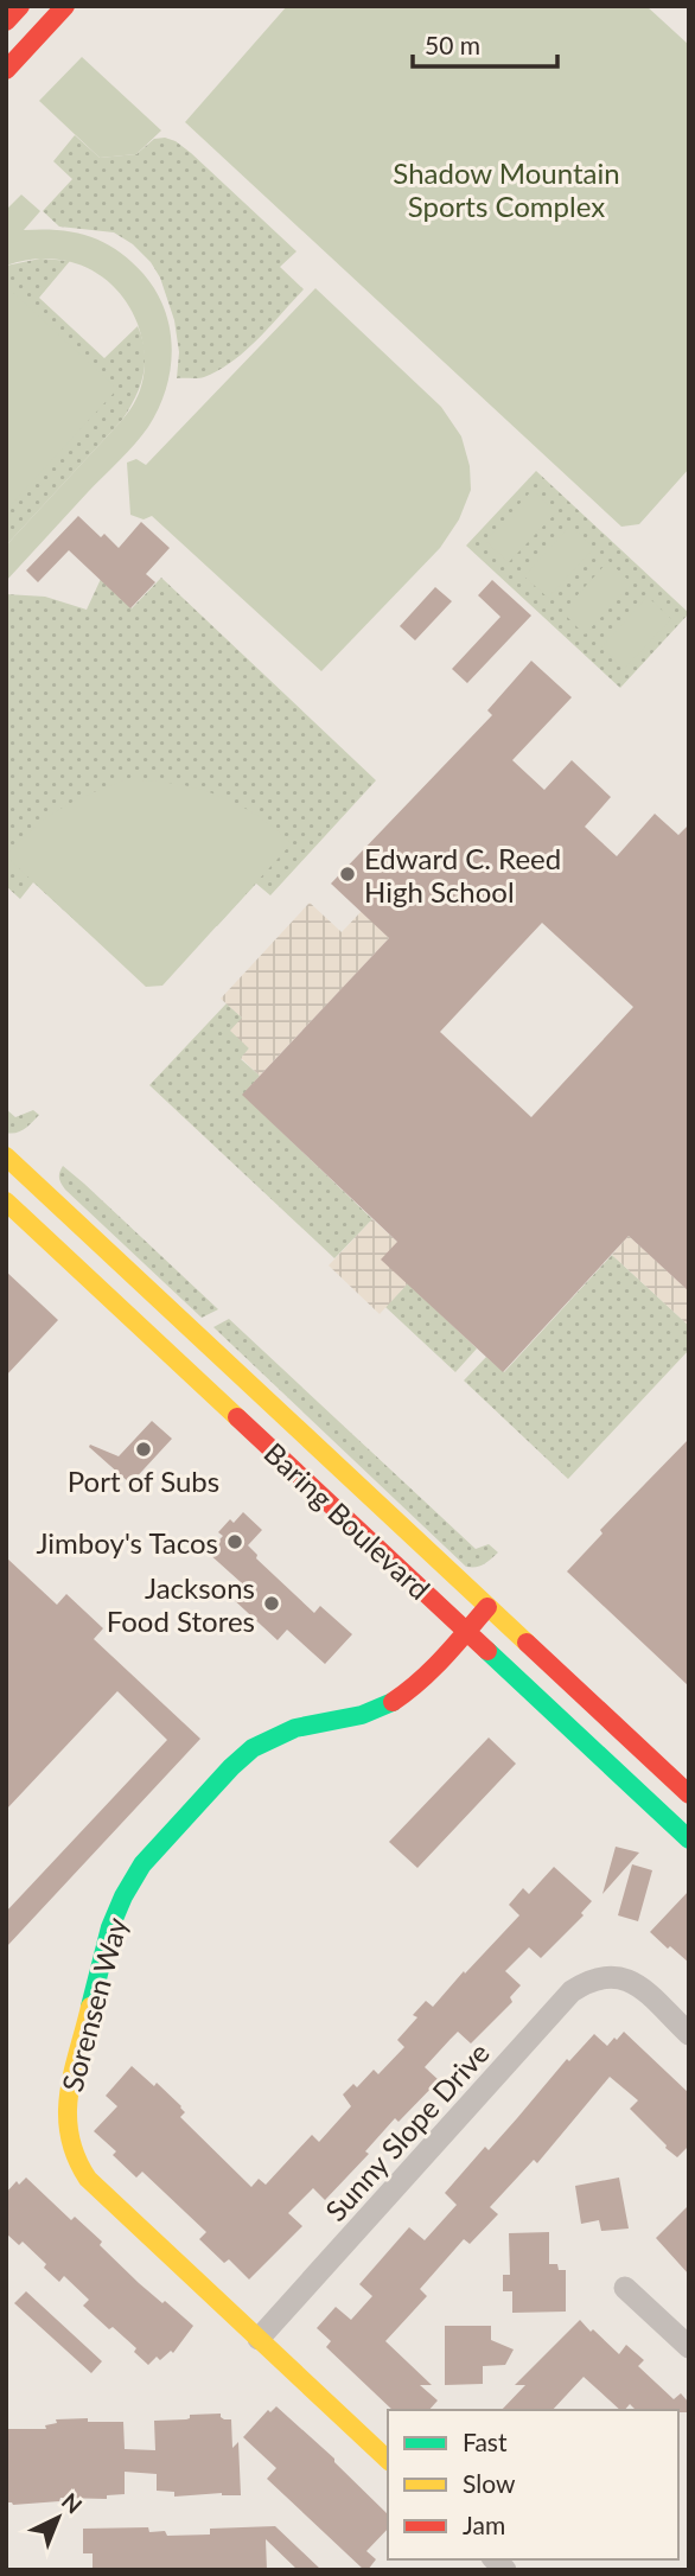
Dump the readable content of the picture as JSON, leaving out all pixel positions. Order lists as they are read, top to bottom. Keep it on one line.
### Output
{"streets":{"main road":["Baring Boulevard","Sorensen Way"],"street":["Sunny Slope Drive"]},"crossings":[["Baring Boulevard","Sorensen Way"],["Sorensen Way","Sunny Slope Drive"]],"parks":["Shadow Mountain Sports Complex"],"places":["Edward C. Reed High School","Port of Subs","Jimboy's Tacos","Jacksons Food Stores"],"legend":["Fast","Slow","Jam"],"scale_bar":"50 m","north":"top right"}
